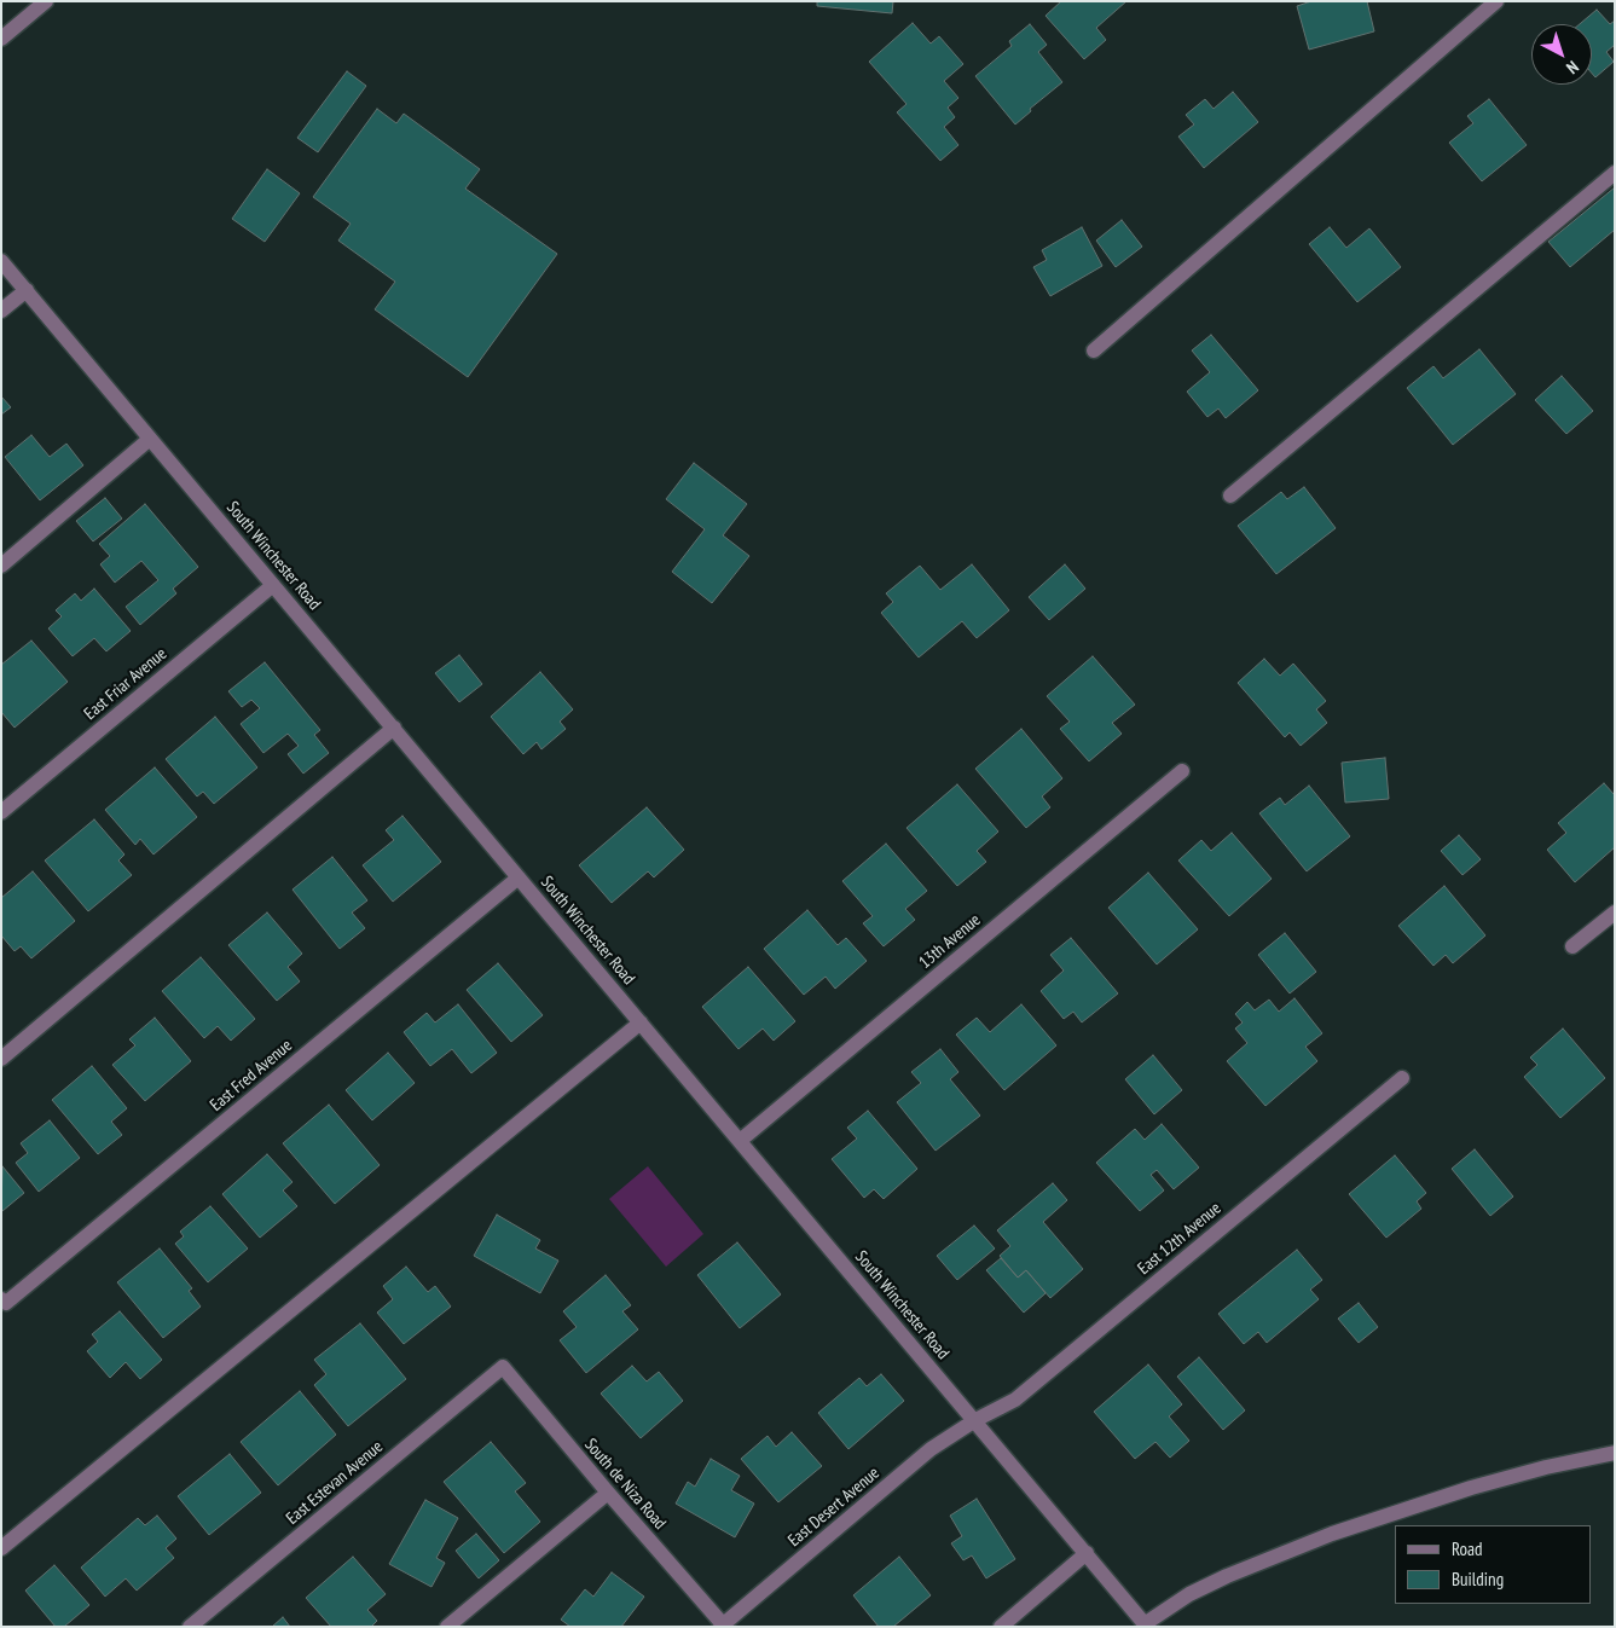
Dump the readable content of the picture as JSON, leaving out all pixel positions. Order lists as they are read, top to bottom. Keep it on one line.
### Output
{"streets":{"street":["South Winchester Road","East Friar Avenue","13th Avenue","East Fred Avenue","East 12th Avenue","East Estevan Avenue","South de Niza Road","East Desert Avenue"]},"crossings":[["South Winchester Road","East Friar Avenue"],["South Winchester Road","13th Avenue"],["South Winchester Road","East Fred Avenue"],["South Winchester Road","East 12th Avenue"],["South Winchester Road","East Desert Avenue"],["East 12th Avenue","East Desert Avenue"],["East Estevan Avenue","South de Niza Road"],["South de Niza Road","East Desert Avenue"]],"legend":["Road","Building"],"north":"bottom right"}
